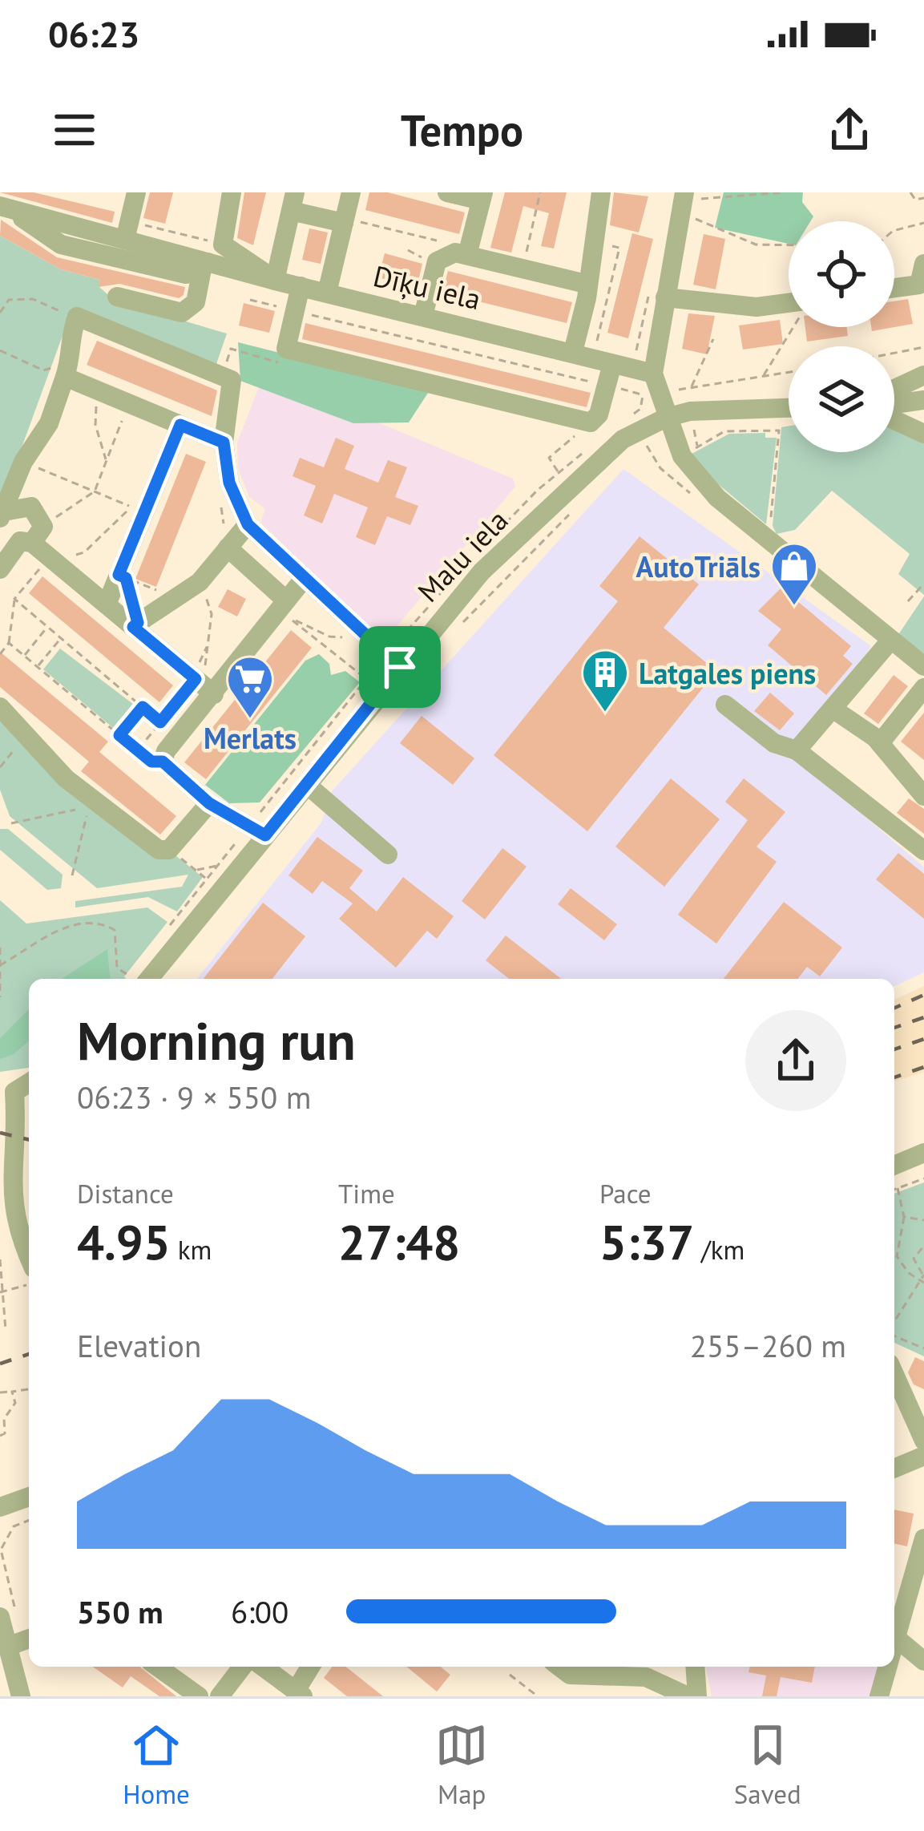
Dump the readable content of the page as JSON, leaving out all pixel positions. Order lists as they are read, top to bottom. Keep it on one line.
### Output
{"streets":{"street":["Dīķu iela","Malu iela"]},"places":{"shop":["AutoTriāls"],"building":["Latgales piens"],"supermarket":["Merlats"]},"page":{"status":"06:23","header":"Tempo","heading":["Morning run","06:23 · 9 × 550 m"],"stats":[["Distance","4.95 km"],["Time","27:48"],["Pace","5:37 /km"]],"chart":["Elevation","255–260 m"],"list":[{"name":"550 m","note":"6:00"}],"tabs":["Home","Map","Saved"]}}
